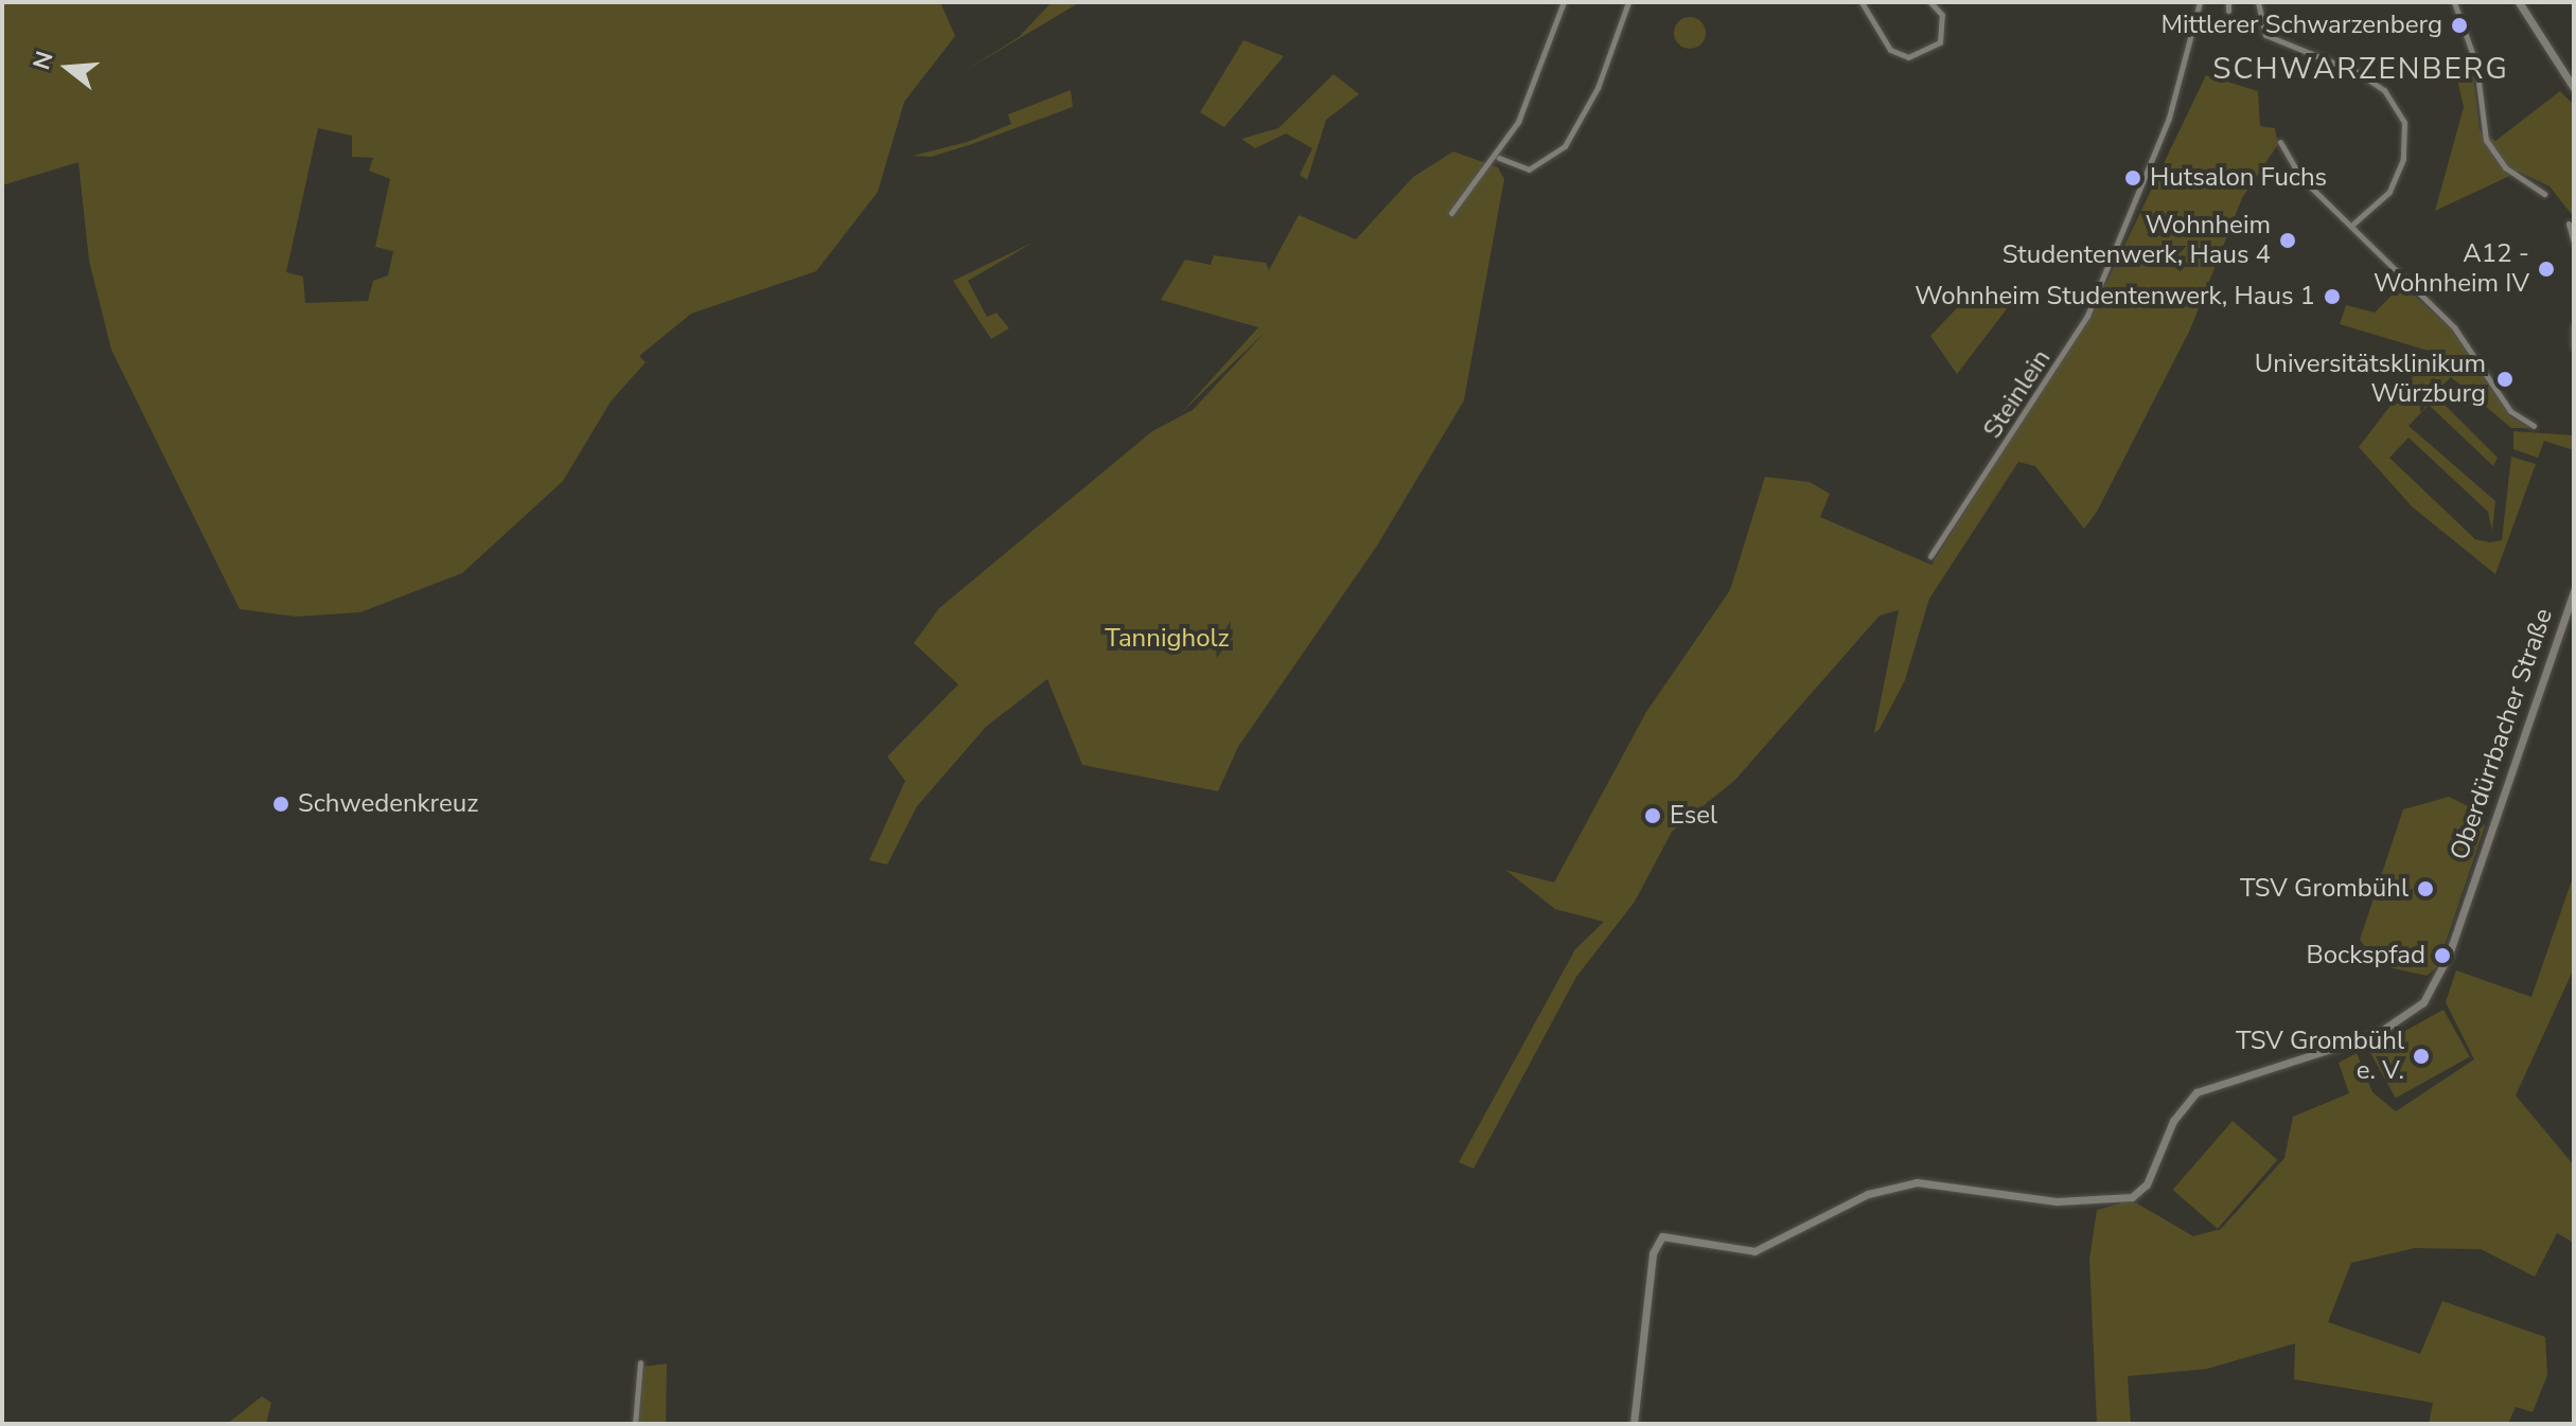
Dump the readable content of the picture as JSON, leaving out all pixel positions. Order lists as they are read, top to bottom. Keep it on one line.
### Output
{"streets":{"street":["Steinlein","Oberdürrbacher Straße"]},"districts":["SCHWARZENBERG"],"parks":["Tannigholz"],"places":["Mittlerer Schwarzenberg","Hutsalon Fuchs","Wohnheim Studentenwerk, Haus 4","A12 - Wohnheim IV","Wohnheim Studentenwerk, Haus 1","Universitätsklinikum Würzburg","Schwedenkreuz","Esel","TSV Grombühl","Bockspfad","TSV Grombühl e. V."],"north":"left"}
